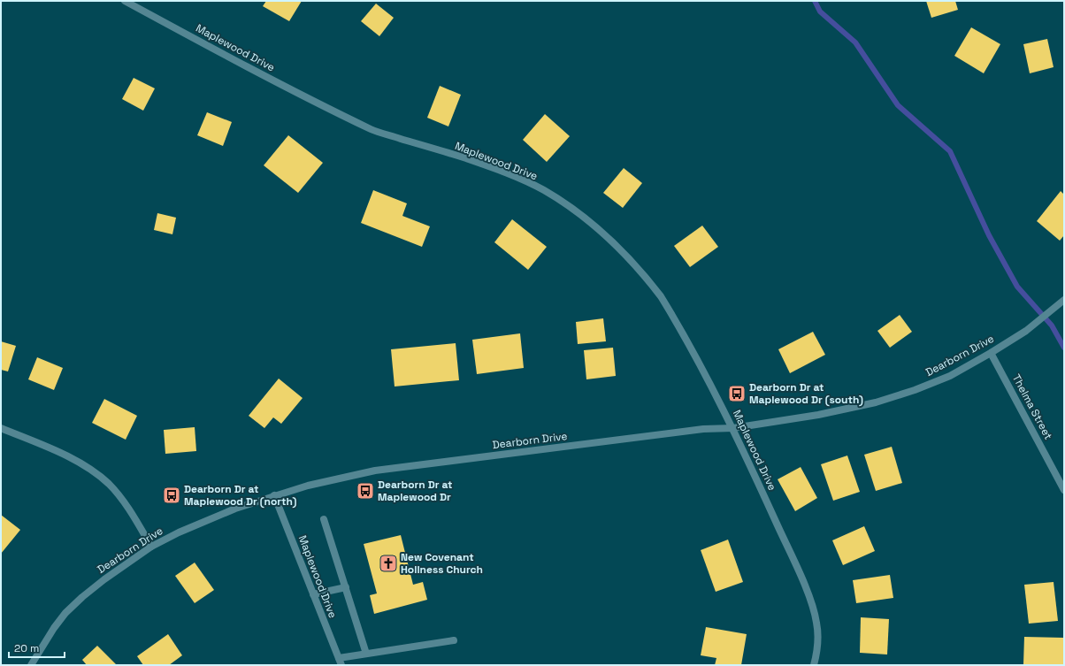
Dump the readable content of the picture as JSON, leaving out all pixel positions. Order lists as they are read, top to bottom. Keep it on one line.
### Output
{"streets":{"street":["Maplewood Drive","Dearborn Drive","Thelma Street"]},"crossings":[["Maplewood Drive","Dearborn Drive"],["Dearborn Drive","Thelma Street"]],"places":{"bus stop":["Dearborn Dr at Maplewood Dr (south)","Dearborn Dr at Maplewood Dr","Dearborn Dr at Maplewood Dr (north)"],"church":["New Covenant Holiness Church"]},"scale_bar":"20 m"}
